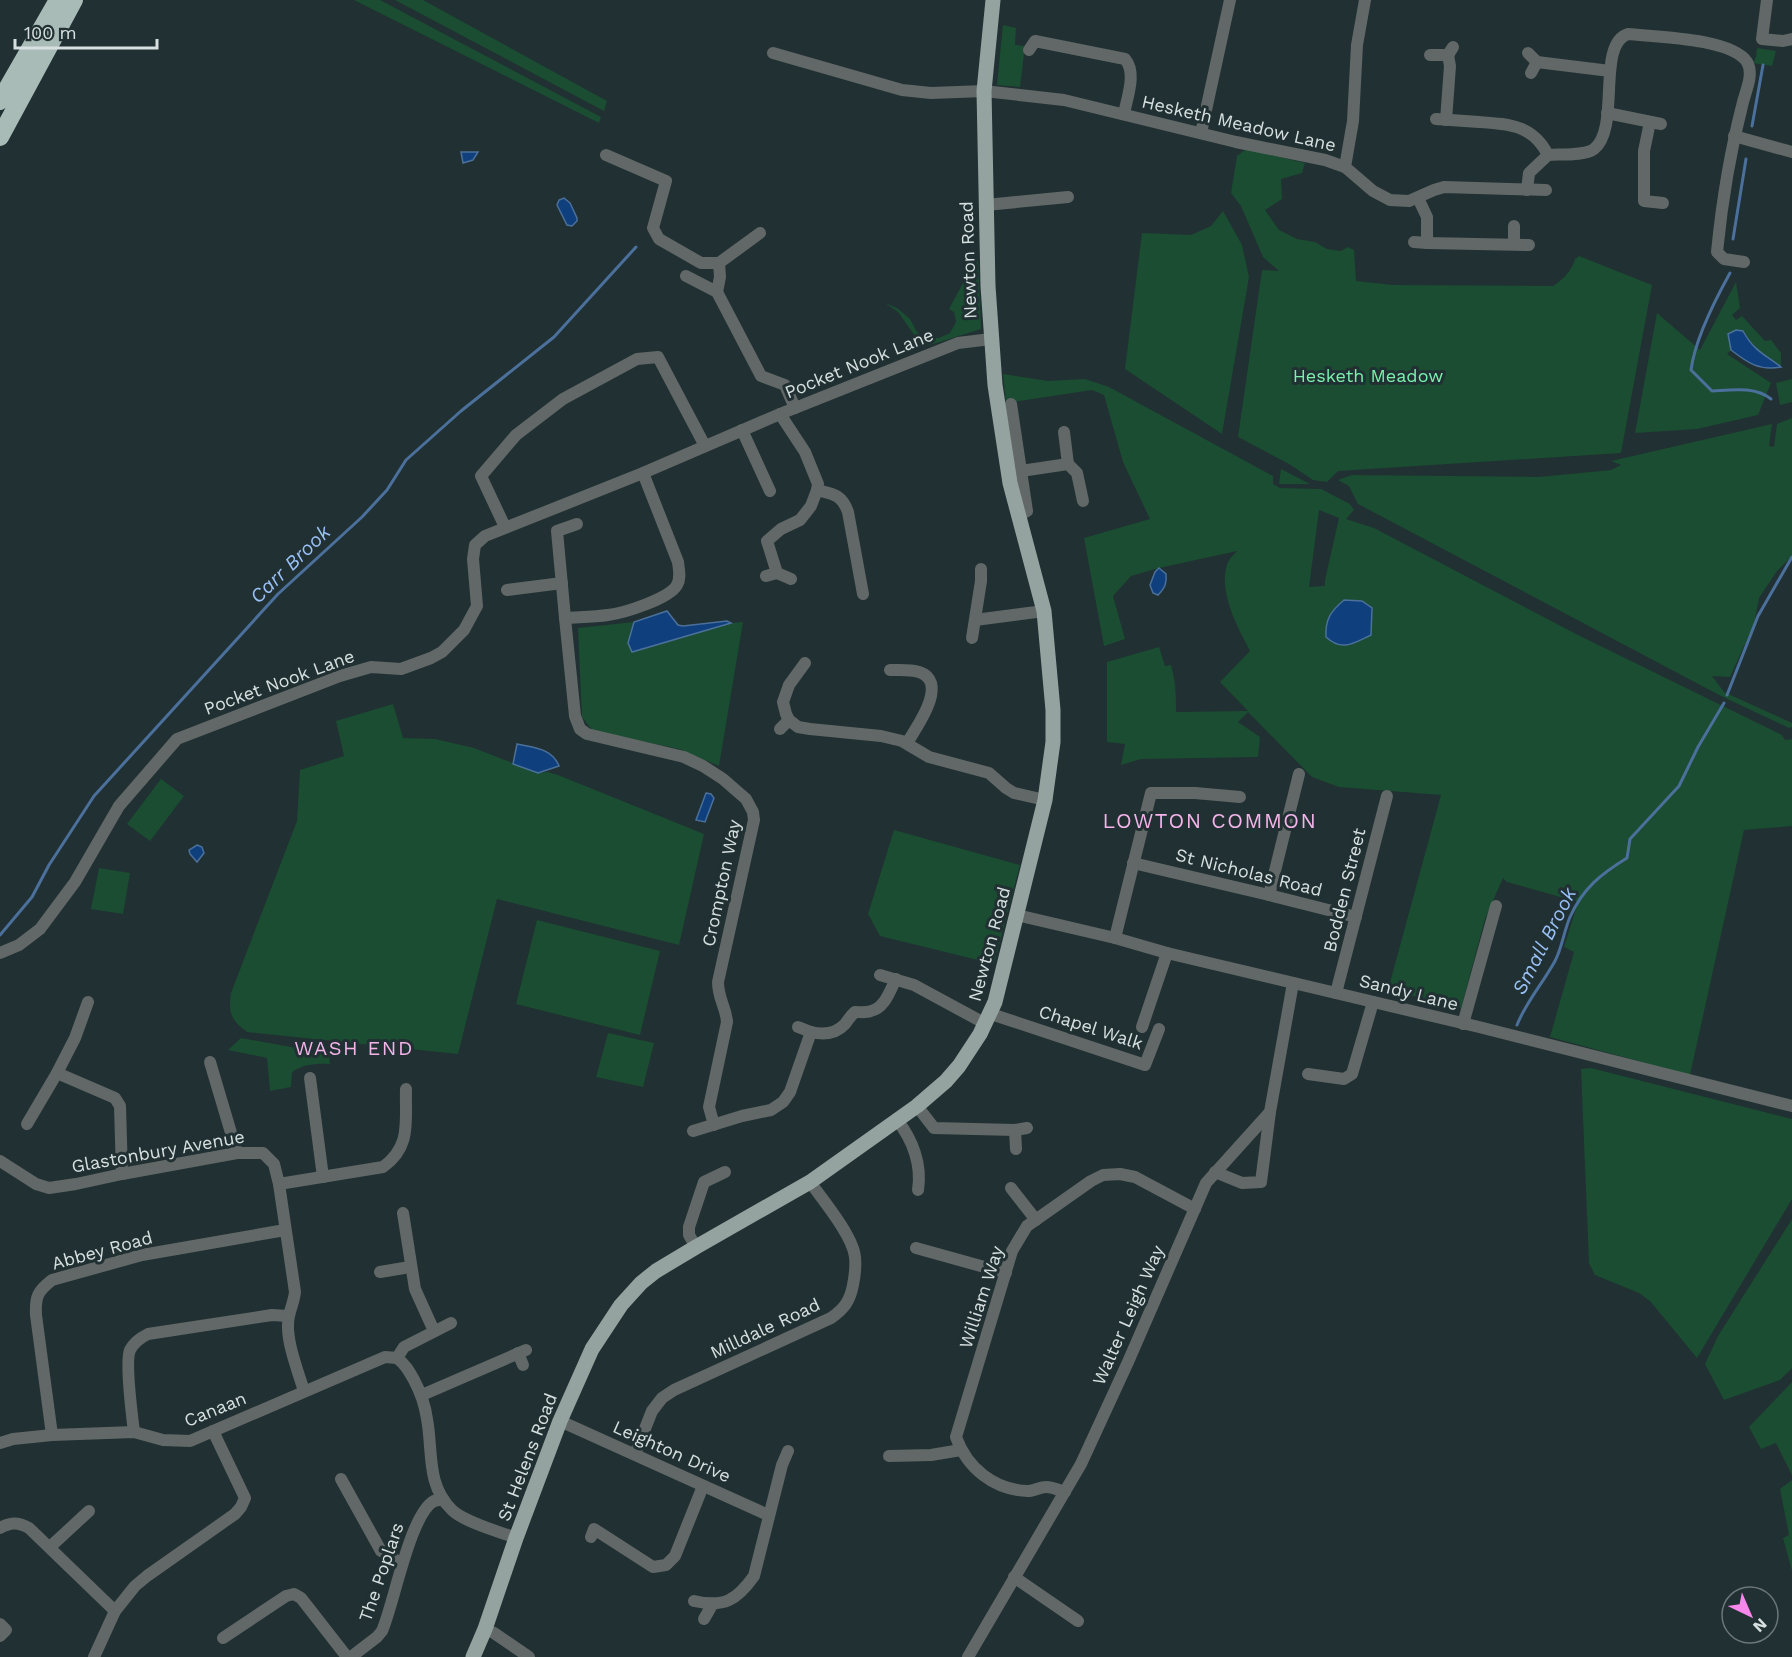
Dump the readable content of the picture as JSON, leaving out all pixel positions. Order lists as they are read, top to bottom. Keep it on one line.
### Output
{"streets":{"main road":["Newton Road","St Helens Road"],"street":["Hesketh Meadow Lane","Pocket Nook Lane","St Nicholas Road","Crompton Way","Bodden Street","Sandy Lane","Chapel Walk","Glastonbury Avenue","Abbey Road","William Way","Walter Leigh Way","Milldale Road","Canaan","Leighton Drive","The Poplars"]},"crossings":[["Hesketh Meadow Lane","Newton Road"],["Newton Road","Pocket Nook Lane"],["Newton Road","Sandy Lane"],["Newton Road","Chapel Walk"],["Newton Road","Milldale Road"],["Newton Road","St Helens Road"],["St Nicholas Road","Bodden Street"],["Bodden Street","Sandy Lane"],["Glastonbury Avenue","Abbey Road"],["Glastonbury Avenue","Canaan"],["Abbey Road","Canaan"],["William Way","Walter Leigh Way"],["Milldale Road","Leighton Drive"],["Leighton Drive","St Helens Road"]],"districts":["LOWTON COMMON","WASH END"],"water":["Carr Brook","Small Brook"],"parks":["Hesketh Meadow"],"scale_bar":"100 m","north":"bottom right"}
